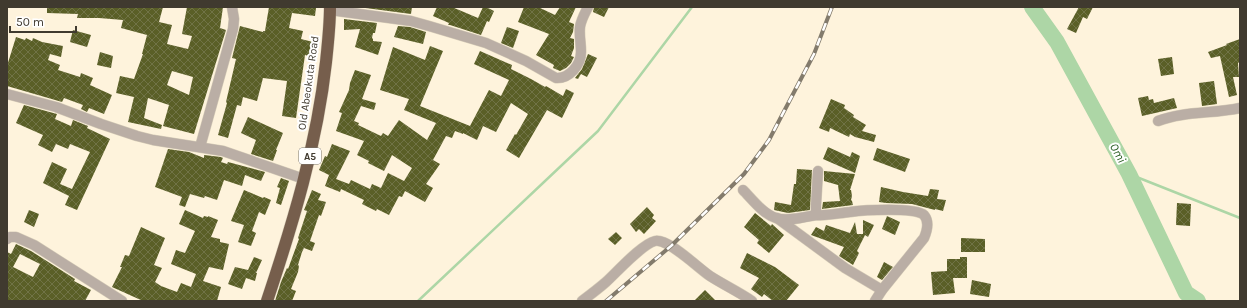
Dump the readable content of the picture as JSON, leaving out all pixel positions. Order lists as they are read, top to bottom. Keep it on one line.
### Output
{"streets":{"highway":["Old Abeokuta Road","A5"]},"water":["Omi"],"scale_bar":"50 m"}
